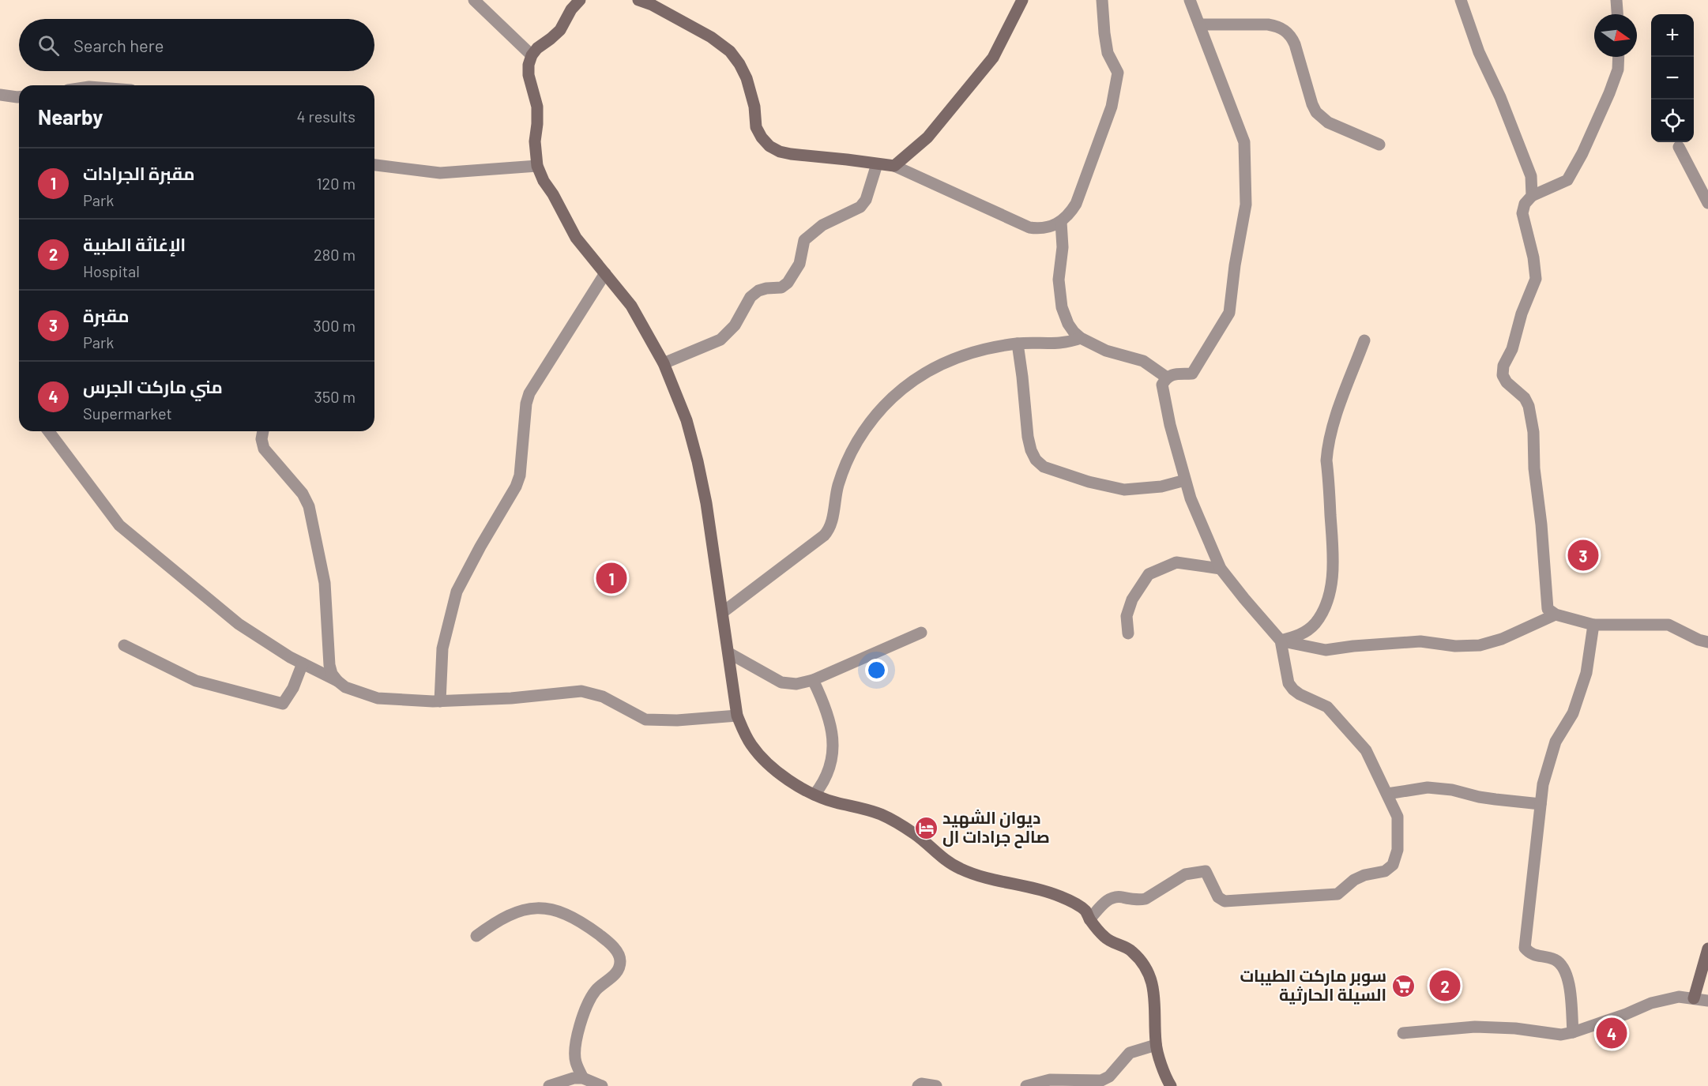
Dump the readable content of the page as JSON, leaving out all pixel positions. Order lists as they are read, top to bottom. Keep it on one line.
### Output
{"places":{"hotel":["ديوان الشهيد صالح جرادات ال"],"supermarket":["سوبر ماركت الطيبات السيلة الحارثية"]},"north":"right","page":{"map_buttons":["+","−"],"search":"Search here","heading":["Nearby","4 results"],"list":[{"mark":"1","name":"مقبرة الجرادات","note":"Park","value":"120 m"},{"mark":"2","name":"الإغاثة الطبية","note":"Hospital","value":"280 m"},{"mark":"3","name":"مقبرة","note":"Park","value":"300 m"},{"mark":"4","name":"مني ماركت الجرس","note":"Supermarket","value":"350 m"}],"pins":["3","1","2","4"]}}
